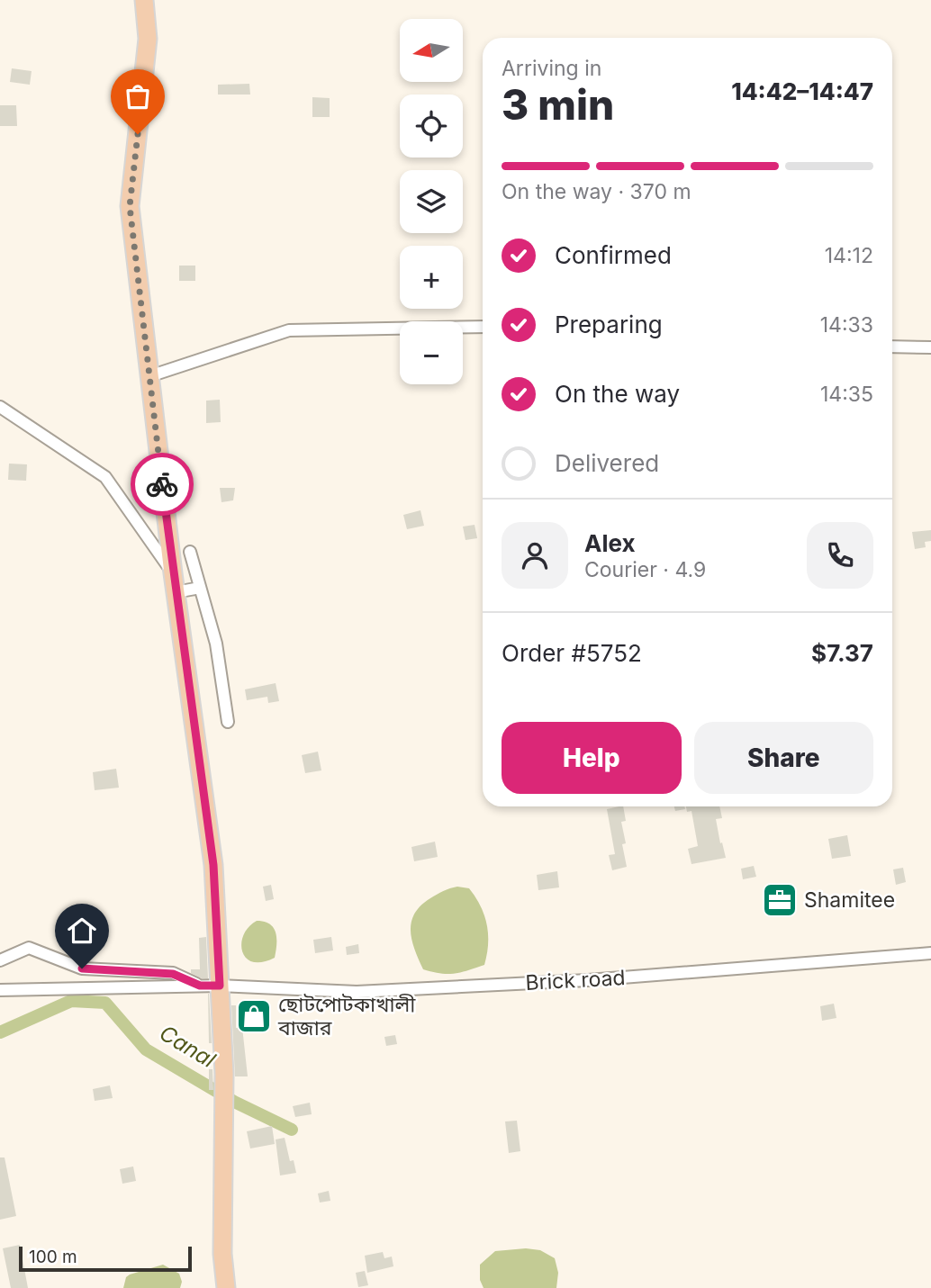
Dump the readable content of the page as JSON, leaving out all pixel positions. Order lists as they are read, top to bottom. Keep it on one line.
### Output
{"streets":{"street":["Brick road"]},"water":["Canal"],"places":{"office":["Shamitee"],"shop":["ছোটপোটকাখালী বাজার"]},"scale_bar":"100 m","north":"left","page":{"map_buttons":["+","−"],"heading":["3 min","Arriving in","14:42–14:47"],"panel":["Alex","Courier · 4.9","Order #5752","$7.37"],"bar":"On the way · 370 m","list":[["Confirmed","14:12"],["Preparing","14:33"],["On the way","14:35"],"Delivered"],"buttons":["Help","Share"],"scale":"100 m"}}
